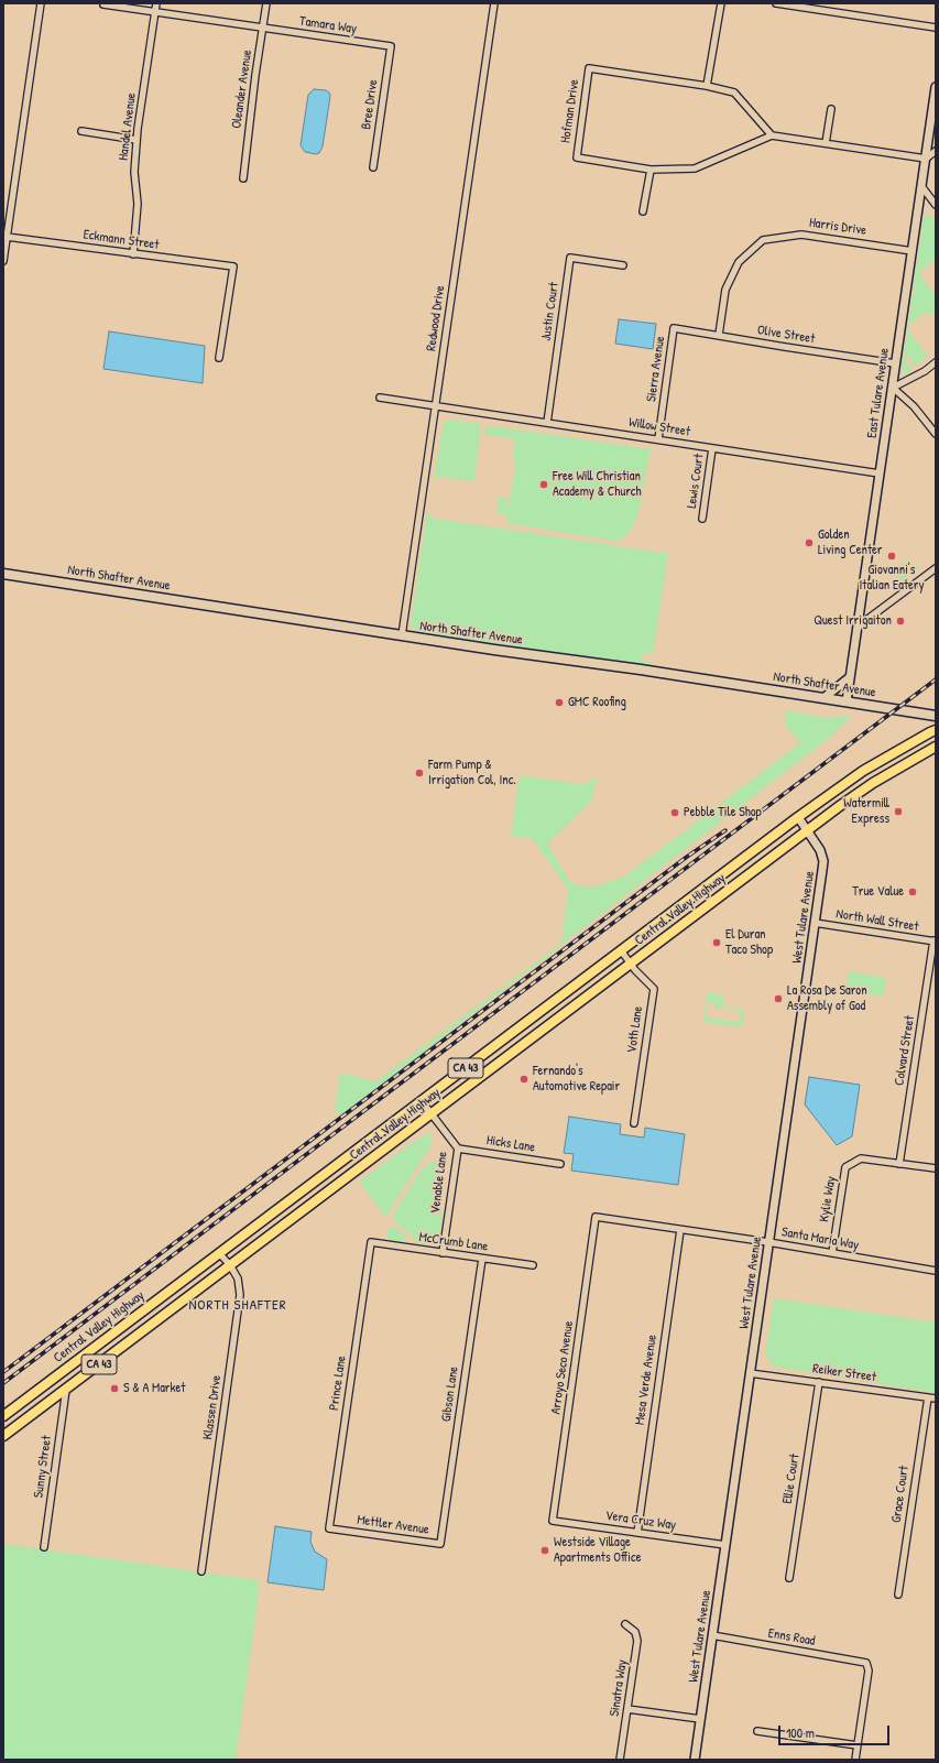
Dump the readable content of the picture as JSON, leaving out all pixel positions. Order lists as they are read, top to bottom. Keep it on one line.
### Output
{"streets":{"main road":["North Shafter Avenue","Central Valley Highway","CA 43"],"street":["Tamara Way","Oleander Avenue","Bree Drive","Hofman Drive","Handel Avenue","Harris Drive","Eckmann Street","Justin Court","Redwood Drive","Olive Street","Sierra Avenue","East Tulare Avenue","Willow Street","Lewis Court","West Tulare Avenue","North Wall Street","Voth Lane","Colvard Street","Hicks Lane","Venable Lane","Kylie Way","Santa Maria Way","McCrumb Lane","Arroyo Seco Avenue","Reiker Street","Mesa Verde Avenue","Prince Lane","Gibson Lane","Klassen Drive","Sunny Street","Ellie Court","Grace Court","Vera Cruz Way","Mettler Avenue","Enns Road","Sinatra Way"]},"crossings":[["Tamara Way","Oleander Avenue"],["Tamara Way","Bree Drive"],["Tamara Way","Handel Avenue"],["Handel Avenue","Eckmann Street"],["Harris Drive","Olive Street"],["Harris Drive","East Tulare Avenue"],["Justin Court","Willow Street"],["Redwood Drive","Willow Street"],["Redwood Drive","North Shafter Avenue"],["Olive Street","Sierra Avenue"],["Olive Street","East Tulare Avenue"],["Sierra Avenue","Willow Street"],["East Tulare Avenue","Willow Street"],["East Tulare Avenue","North Shafter Avenue"],["Willow Street","Lewis Court"],["Central Valley Highway","West Tulare Avenue"],["Central Valley Highway","Voth Lane"],["Central Valley Highway","Venable Lane"],["Central Valley Highway","Klassen Drive"],["Central Valley Highway","Sunny Street"],["West Tulare Avenue","North Wall Street"],["West Tulare Avenue","Santa Maria Way"],["West Tulare Avenue","Reiker Street"],["West Tulare Avenue","Vera Cruz Way"],["West Tulare Avenue","Enns Road"],["North Wall Street","Colvard Street"],["Colvard Street","Kylie Way"],["Hicks Lane","Venable Lane"],["Venable Lane","McCrumb Lane"],["Kylie Way","Santa Maria Way"],["Santa Maria Way","Arroyo Seco Avenue"],["Santa Maria Way","Mesa Verde Avenue"],["McCrumb Lane","Prince Lane"],["McCrumb Lane","Gibson Lane"],["Arroyo Seco Avenue","Vera Cruz Way"],["Reiker Street","Ellie Court"],["Reiker Street","Grace Court"],["Mesa Verde Avenue","Vera Cruz Way"],["Prince Lane","Mettler Avenue"],["Gibson Lane","Mettler Avenue"]],"districts":["NORTH SHAFTER"],"places":["Free Will Christian Academy & Church","Golden Living Center","Giovanni's Italian Eatery","Quest Irrigaiton","GMC Roofing","Farm Pump & Irrigation Col, Inc.","Watermill Express","Pebble Tile Shop","True Value","El Duran Taco Shop","La Rosa De Saron Assembly of God","Fernando's Automotive Repair","S & A Market","Westside Village Apartments Office"],"scale_bar":"100 m"}
